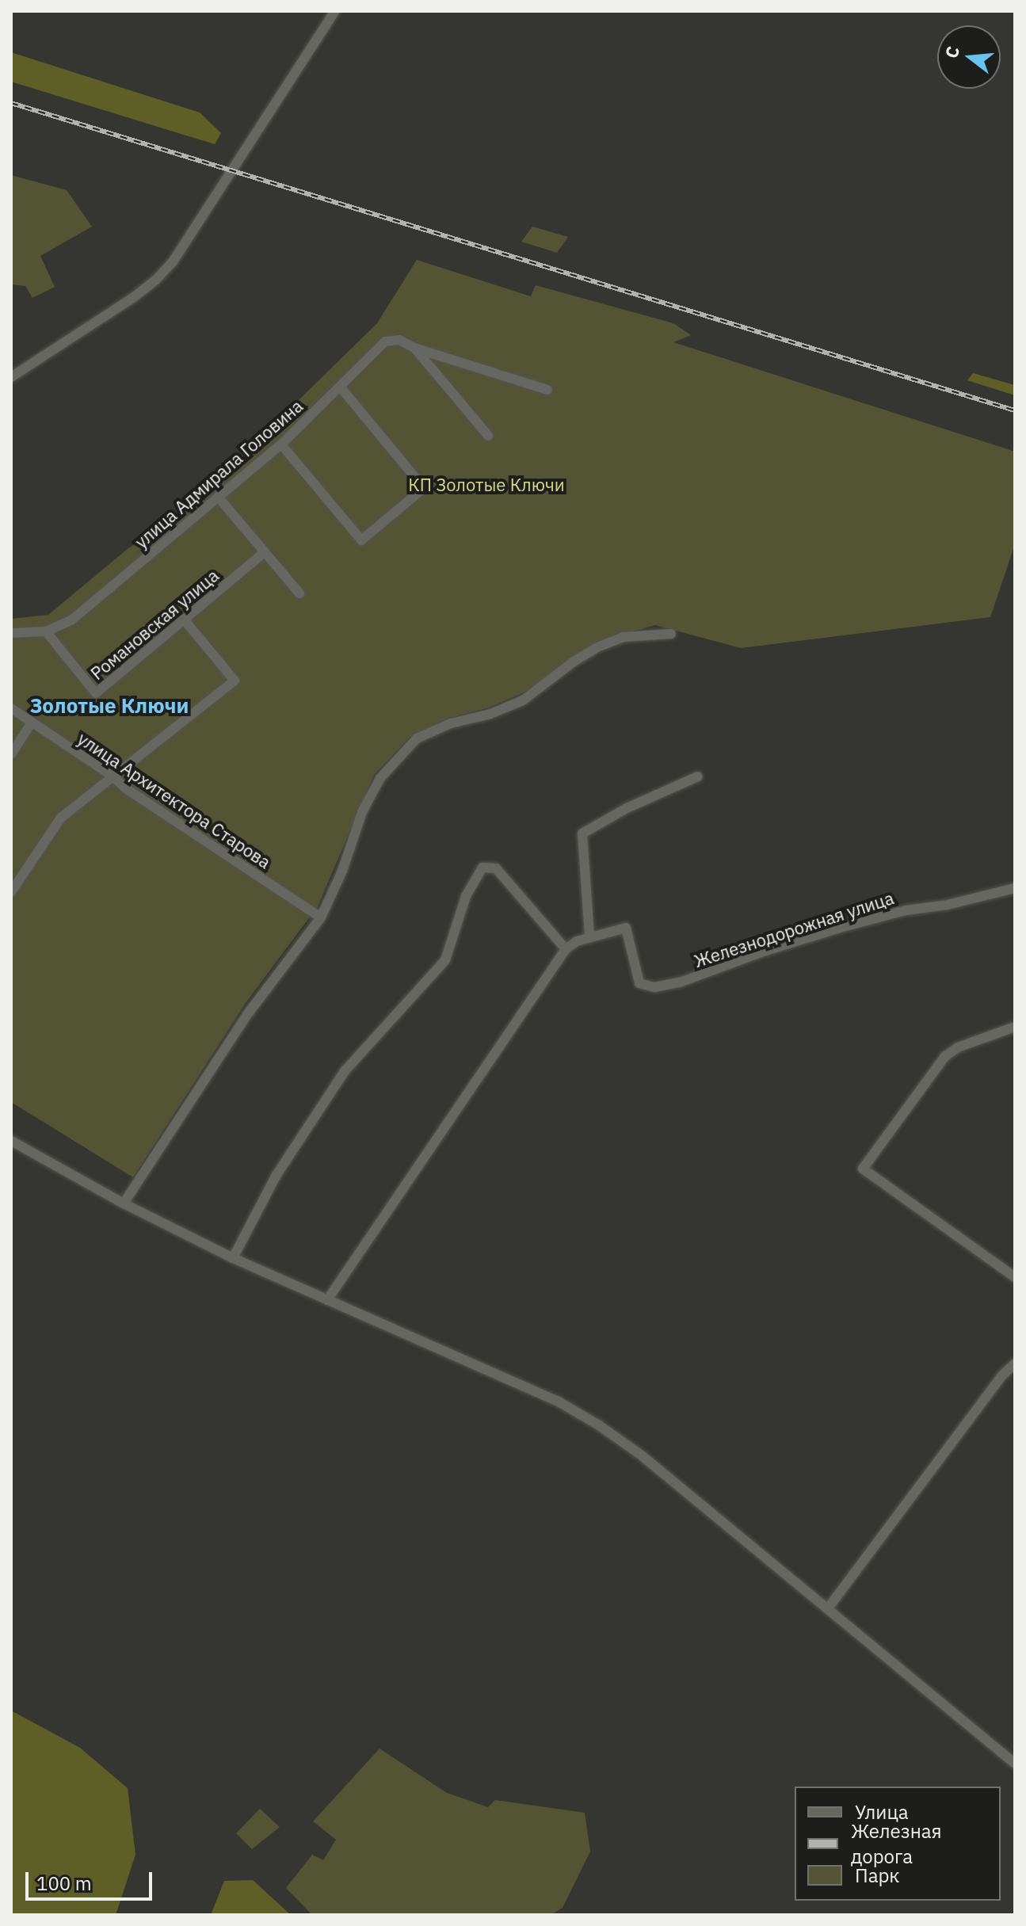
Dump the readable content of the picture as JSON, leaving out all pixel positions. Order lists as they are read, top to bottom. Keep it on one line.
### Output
{"streets":{"street":["улица Адмирала Головина","Романовская улица","улица Архитектора Старова","Железнодорожная улица"]},"crossings":[["улица Адмирала Головина","Романовская улица"]],"districts":["Золотые Ключи"],"parks":["КП Золотые Ключи"],"legend":["Улица","Железная дорога","Парк"],"scale_bar":"100 m","north":"left"}
